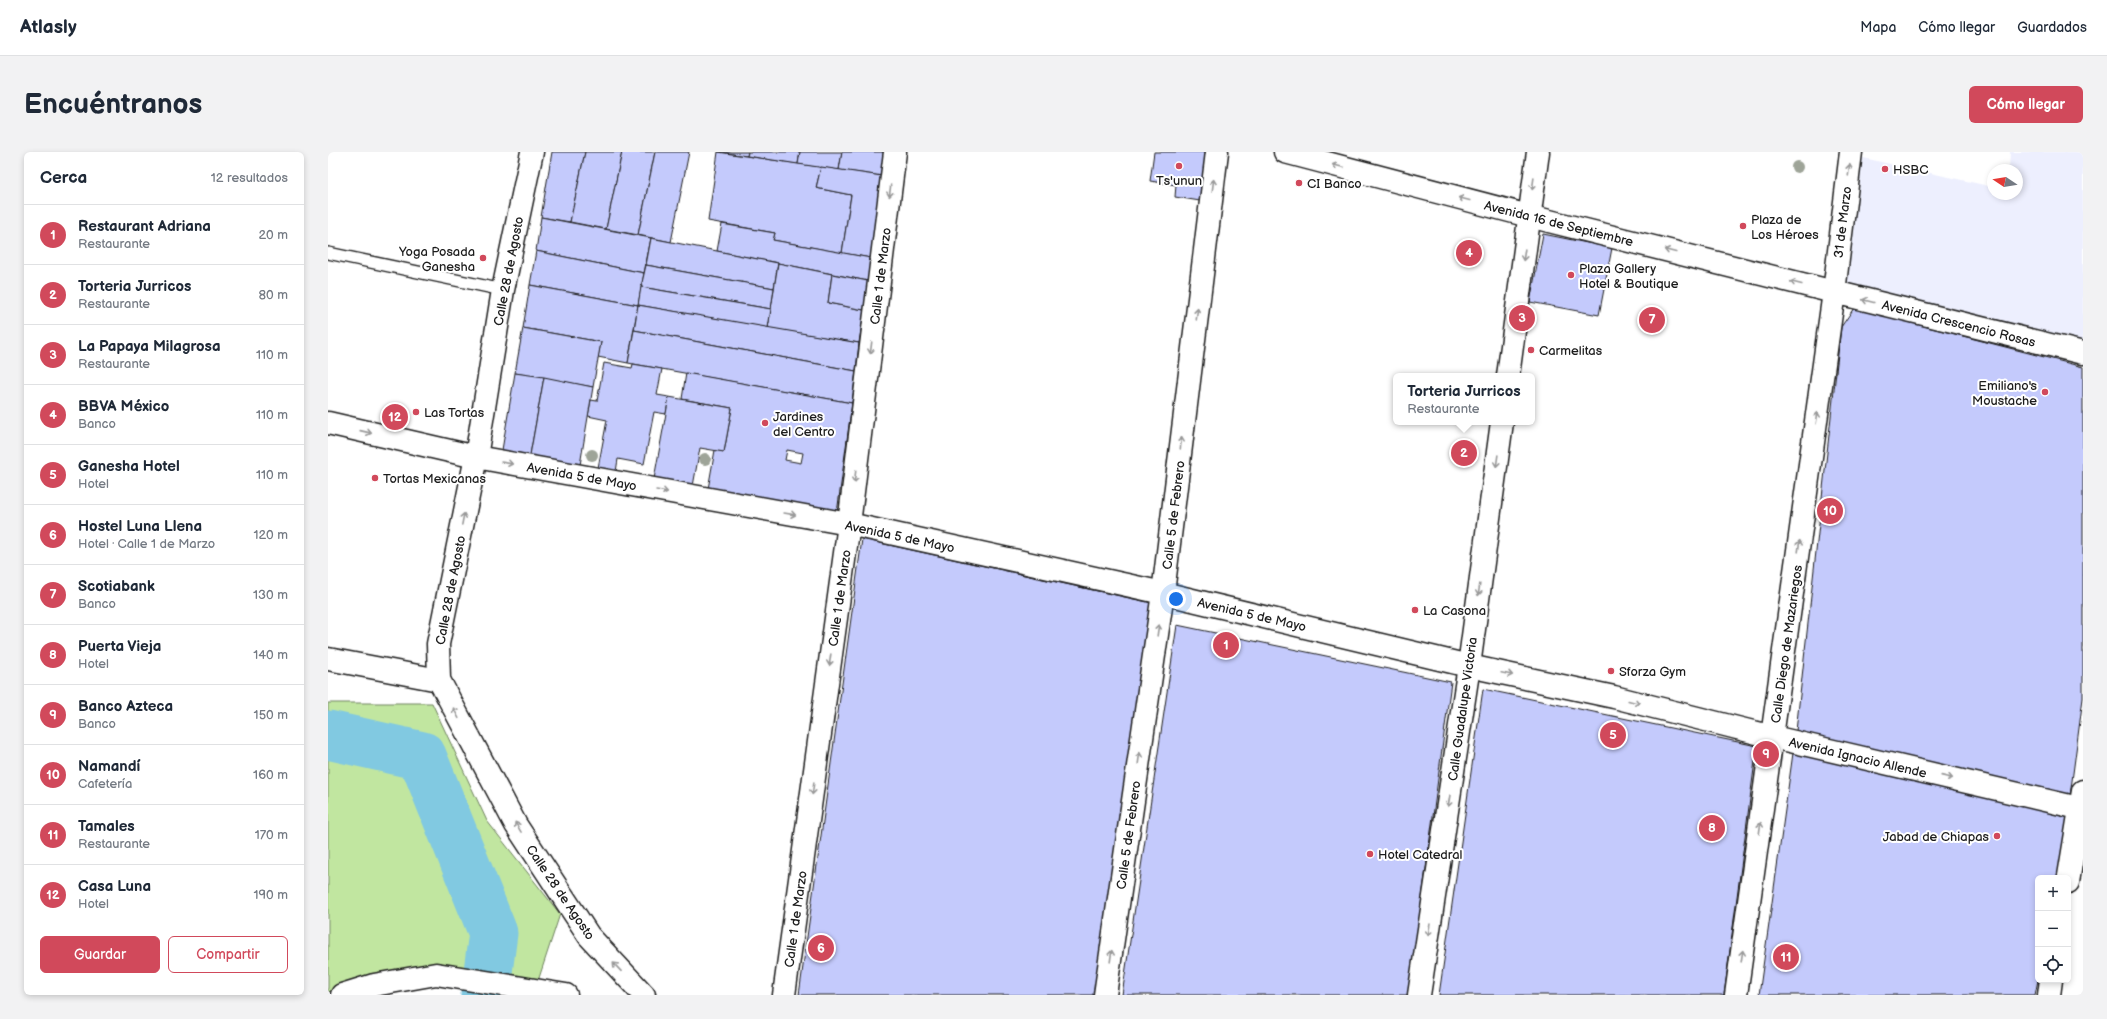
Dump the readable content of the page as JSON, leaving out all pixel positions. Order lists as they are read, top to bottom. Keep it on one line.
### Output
{"streets":{"street":["31 de Marzo","Avenida 16 de Septiembre","Calle 28 de Agosto","Calle 1 de Marzo","Avenida Crescencio Rosas","Avenida 5 de Mayo","Calle 5 de Febrero","Calle Diego de Mazariegos","Calle Guadalupe Victoria","Avenida Ignacio Allende"]},"crossings":[["31 de Marzo","Avenida 16 de Septiembre"],["31 de Marzo","Avenida Crescencio Rosas"],["31 de Marzo","Calle Diego de Mazariegos"],["Avenida 16 de Septiembre","Avenida Crescencio Rosas"],["Avenida 16 de Septiembre","Calle Diego de Mazariegos"],["Calle 28 de Agosto","Avenida 5 de Mayo"],["Calle 1 de Marzo","Avenida 5 de Mayo"],["Avenida Crescencio Rosas","Calle Diego de Mazariegos"],["Avenida 5 de Mayo","Calle 5 de Febrero"],["Avenida 5 de Mayo","Calle Guadalupe Victoria"],["Avenida 5 de Mayo","Avenida Ignacio Allende"],["Calle Diego de Mazariegos","Avenida Ignacio Allende"],["Calle Guadalupe Victoria","Avenida Ignacio Allende"]],"one_way":["31 de Marzo","Avenida 16 de Septiembre","Calle 28 de Agosto","Calle 1 de Marzo","Avenida Crescencio Rosas","Avenida 5 de Mayo","Calle 5 de Febrero","Calle Diego de Mazariegos","Calle Guadalupe Victoria","Avenida Ignacio Allende"],"places":["Ts'unun","HSBC","CI Banco","Plaza de Los Héroes","Yoga Posada Ganesha","Plaza Gallery Hotel & Boutique","Carmelitas","Emiliano's Moustache","Las Tortas","Jardines del Centro","Tortas Mexicanas","La Casona","Sforza Gym","Jabad de Chiapas","Hotel Catedral"],"north":"left","page":{"header":"Atlasly","nav":["Mapa","Cómo llegar","Guardados"],"buttons":["Cómo llegar",["Guardar","Compartir"]],"title":"Encuéntranos","heading":["Cerca","12 resultados"],"list":[{"mark":"1","name":"Restaurant Adriana","note":"Restaurante","value":"20 m"},{"mark":"2","name":"Torteria Jurricos","note":"Restaurante","value":"80 m"},{"mark":"3","name":"La Papaya Milagrosa","note":"Restaurante","value":"110 m"},{"mark":"4","name":"BBVA México","note":"Banco","value":"110 m"},{"mark":"5","name":"Ganesha Hotel","note":"Hotel","value":"110 m"},{"mark":"6","name":"Hostel Luna Llena","note":"Hotel · Calle 1 de Marzo","value":"120 m"},{"mark":"7","name":"Scotiabank","note":"Banco","value":"130 m"},{"mark":"8","name":"Puerta Vieja","note":"Hotel","value":"140 m"},{"mark":"9","name":"Banco Azteca","note":"Banco","value":"150 m"},{"mark":"10","name":"Namandí","note":"Cafetería","value":"160 m"},{"mark":"11","name":"Tamales","note":"Restaurante","value":"170 m"},{"mark":"12","name":"Casa Luna","note":"Hotel","value":"190 m"}],"pins":["4","3","7","12","2","10","1","5","9","8","6","11"],"popup":["Torteria Jurricos","Restaurante"],"map_buttons":["+","−"]}}
